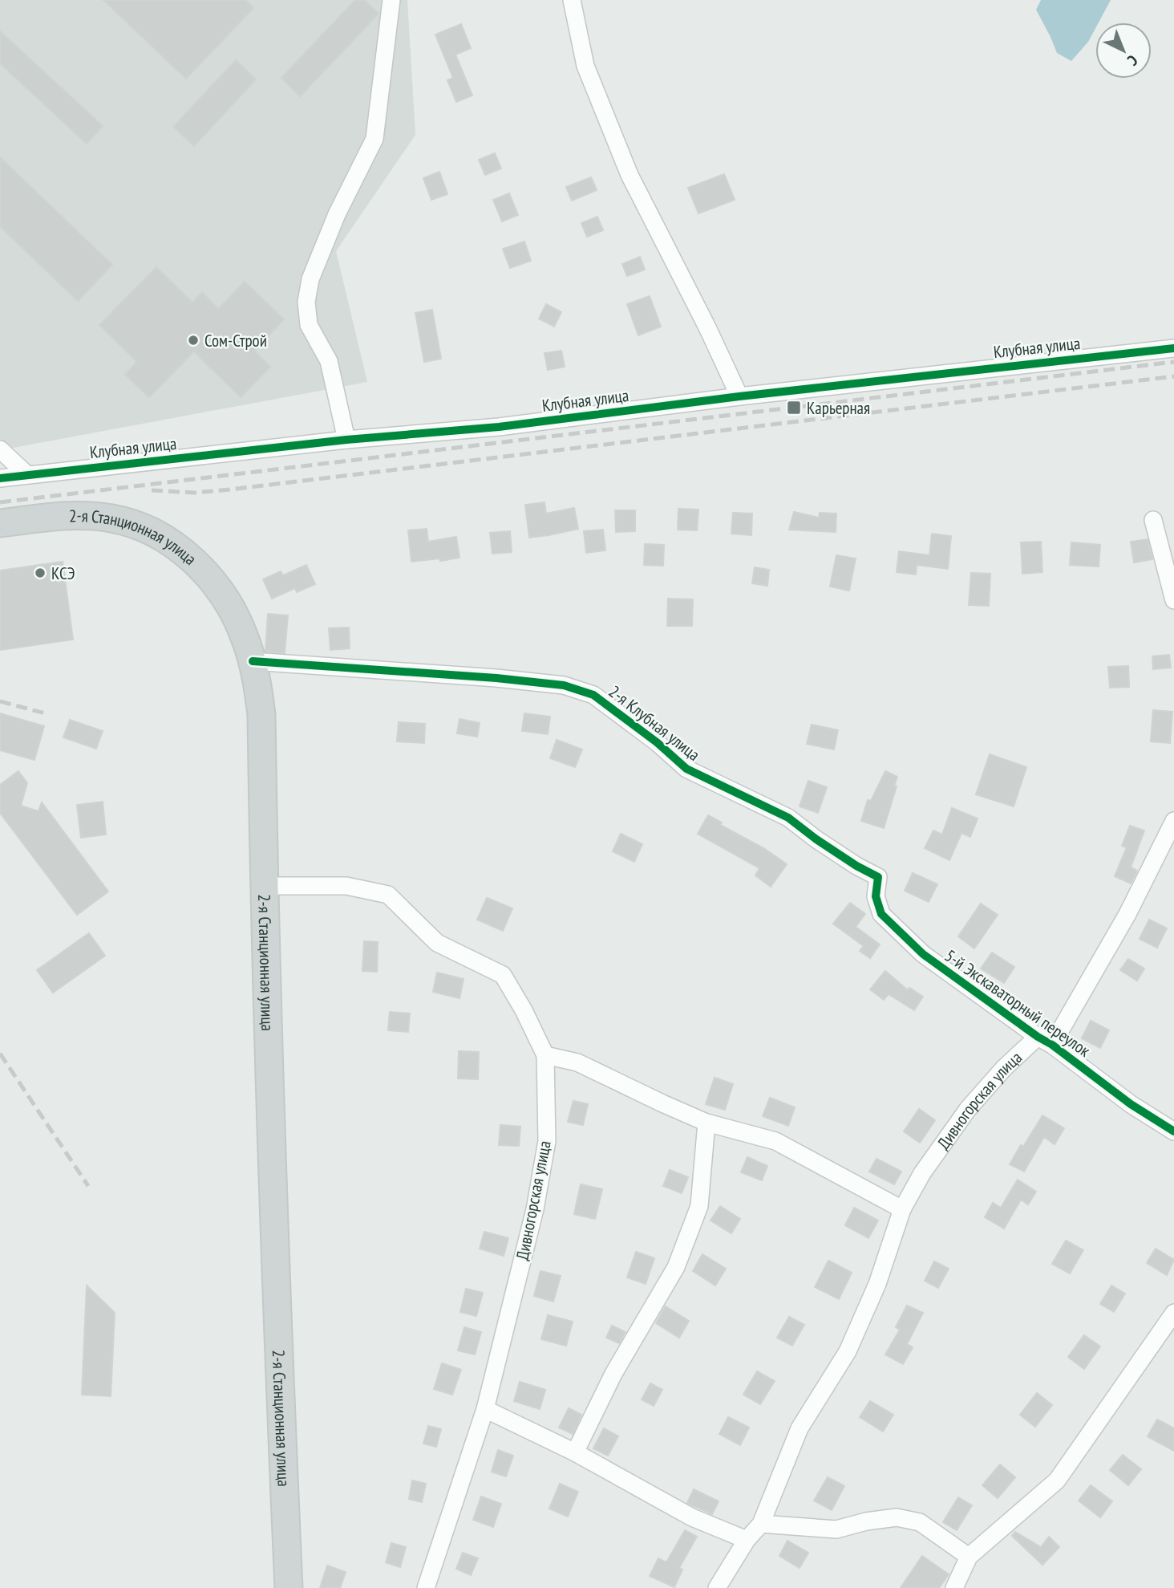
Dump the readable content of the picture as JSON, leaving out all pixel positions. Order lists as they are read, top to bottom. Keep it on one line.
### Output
{"streets":{"main road":["2-я Станционная улица"],"street":["Клубная улица","2-я Клубная улица","5-й Экскаваторный переулок","Дивногорская улица"]},"crossings":[["2-я Станционная улица","2-я Клубная улица"],["2-я Станционная улица","Дивногорская улица"],["2-я Клубная улица","5-й Экскаваторный переулок"],["5-й Экскаваторный переулок","Дивногорская улица"]],"places":{"other":["Сом-Строй","КСЭ"],"transit":["Карьерная"]},"north":"bottom right"}
